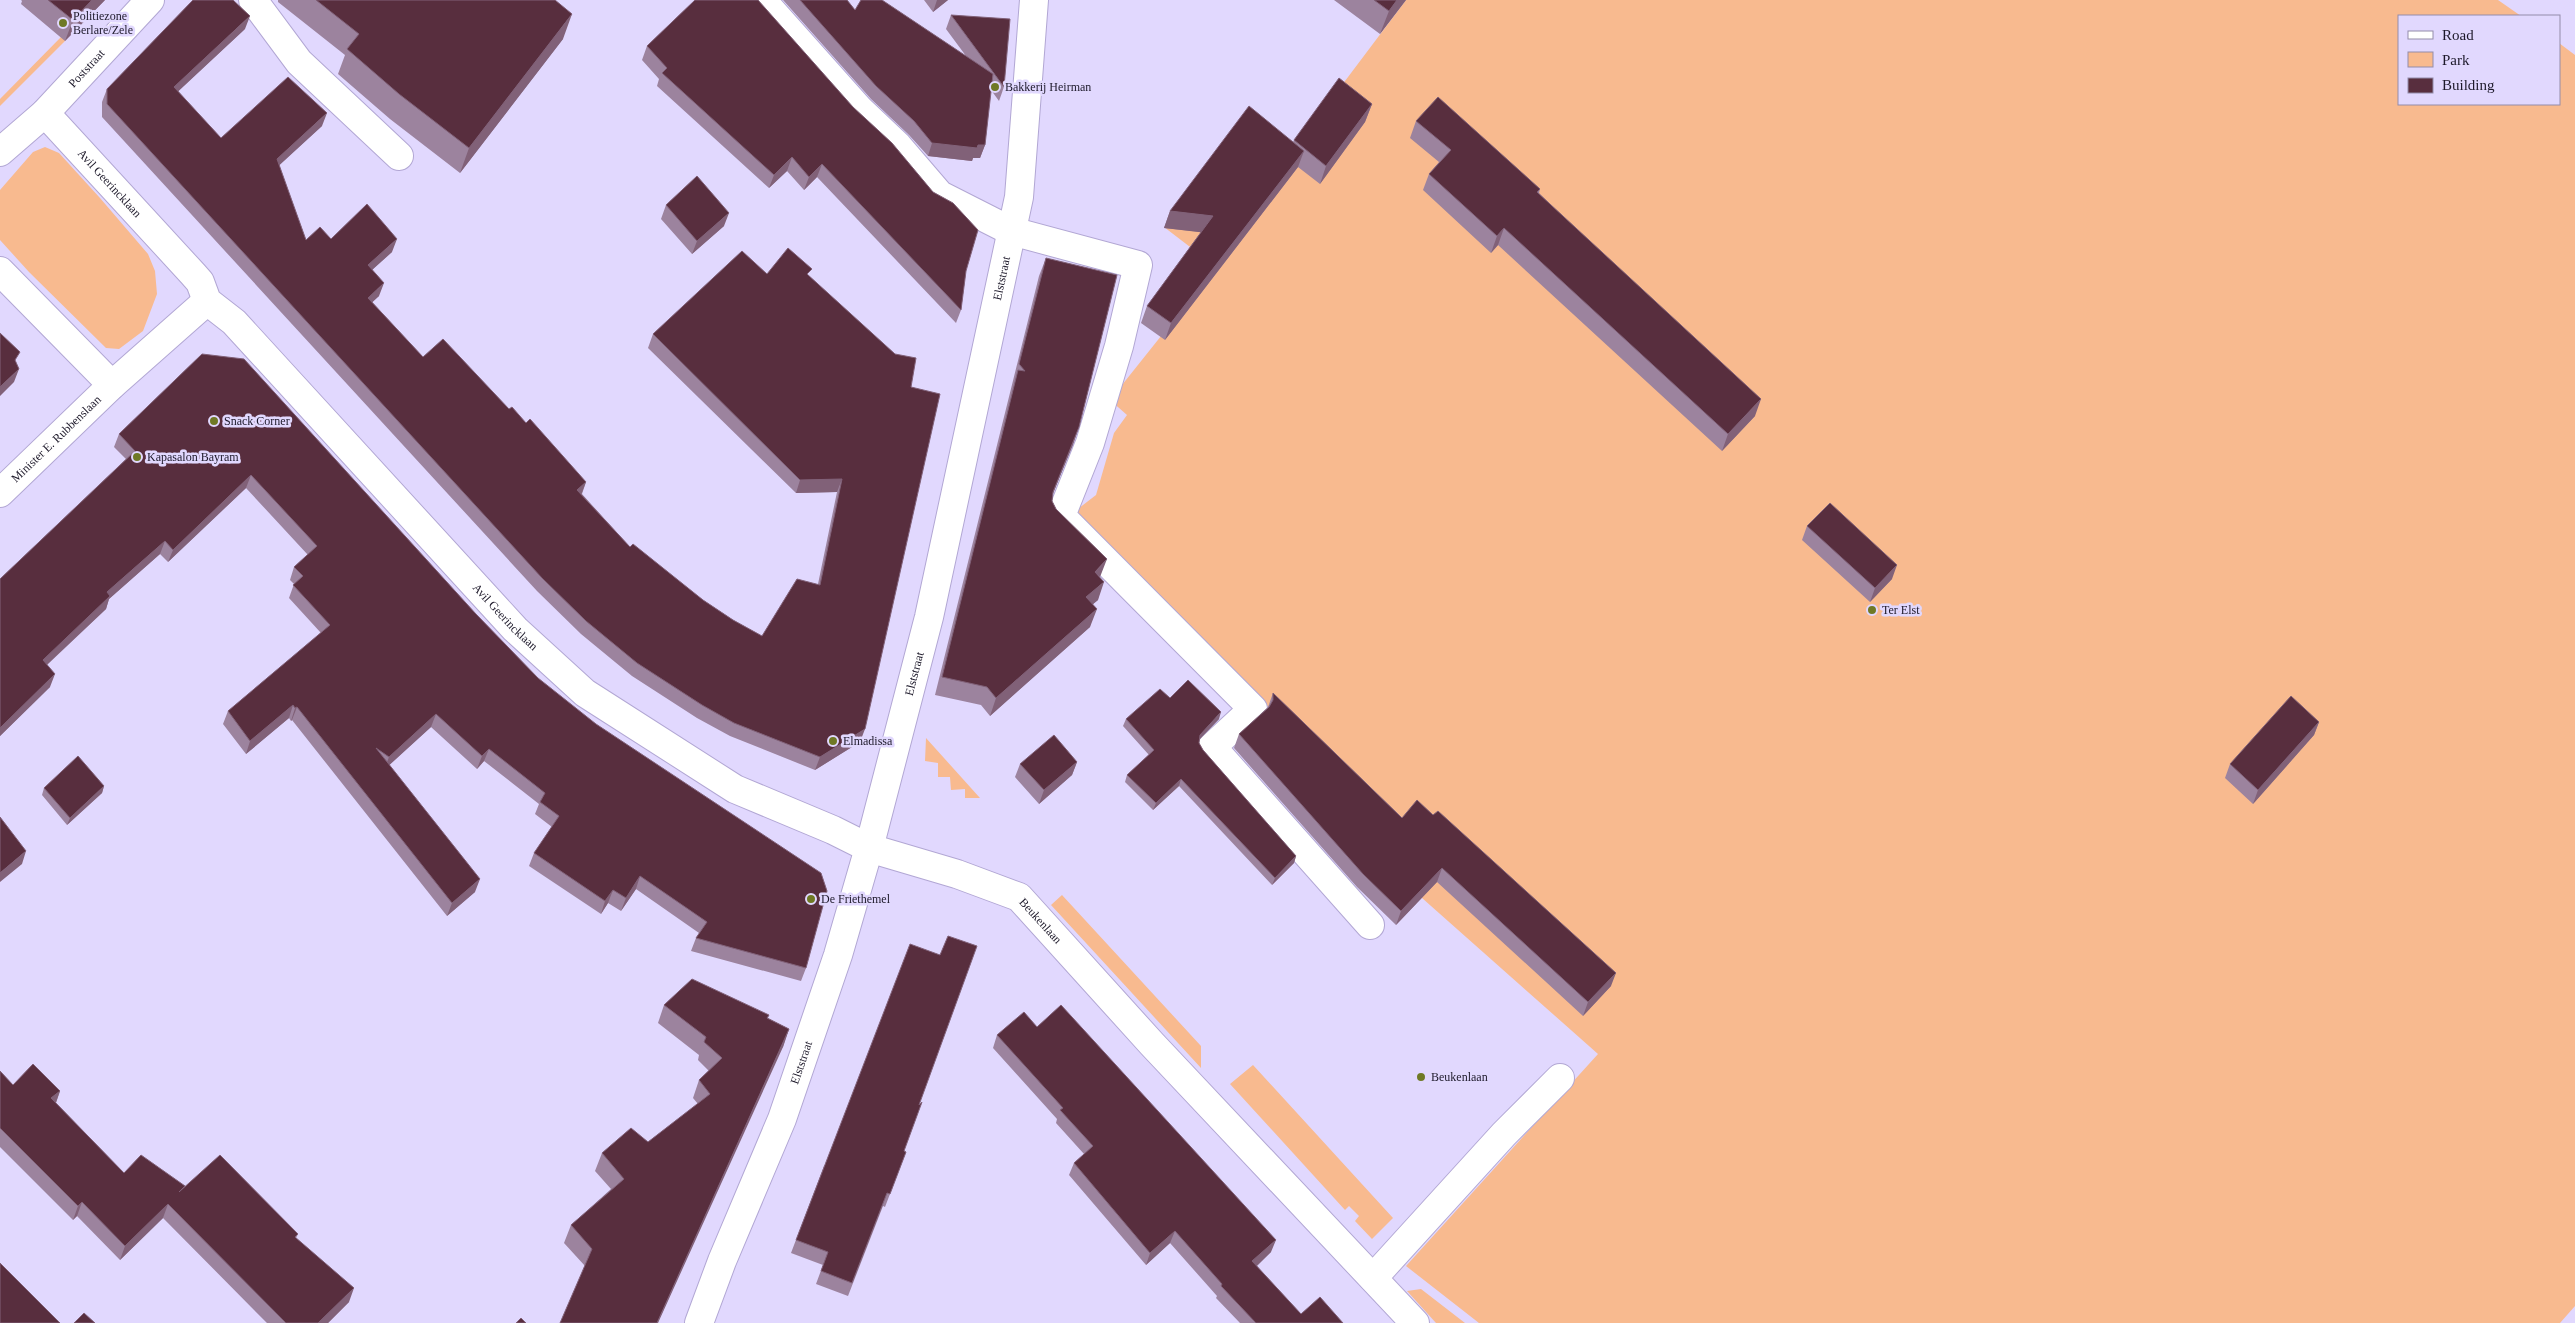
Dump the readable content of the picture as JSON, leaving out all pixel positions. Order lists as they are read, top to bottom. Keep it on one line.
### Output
{"streets":{"street":["Poststraat","Avil Geerincklaan","Elststraat","Minister E. Rubbenslaan","Beukenlaan"]},"crossings":[["Poststraat","Avil Geerincklaan"],["Avil Geerincklaan","Elststraat"],["Avil Geerincklaan","Beukenlaan"],["Elststraat","Beukenlaan"]],"places":["Politiezone Berlare/Zele","Bakkerij Heirman","Snack Corner","Kapasalon Bayram","Ter Elst","Elmadissa","De Friethemel","Beukenlaan"],"legend":["Road","Park","Building"]}
